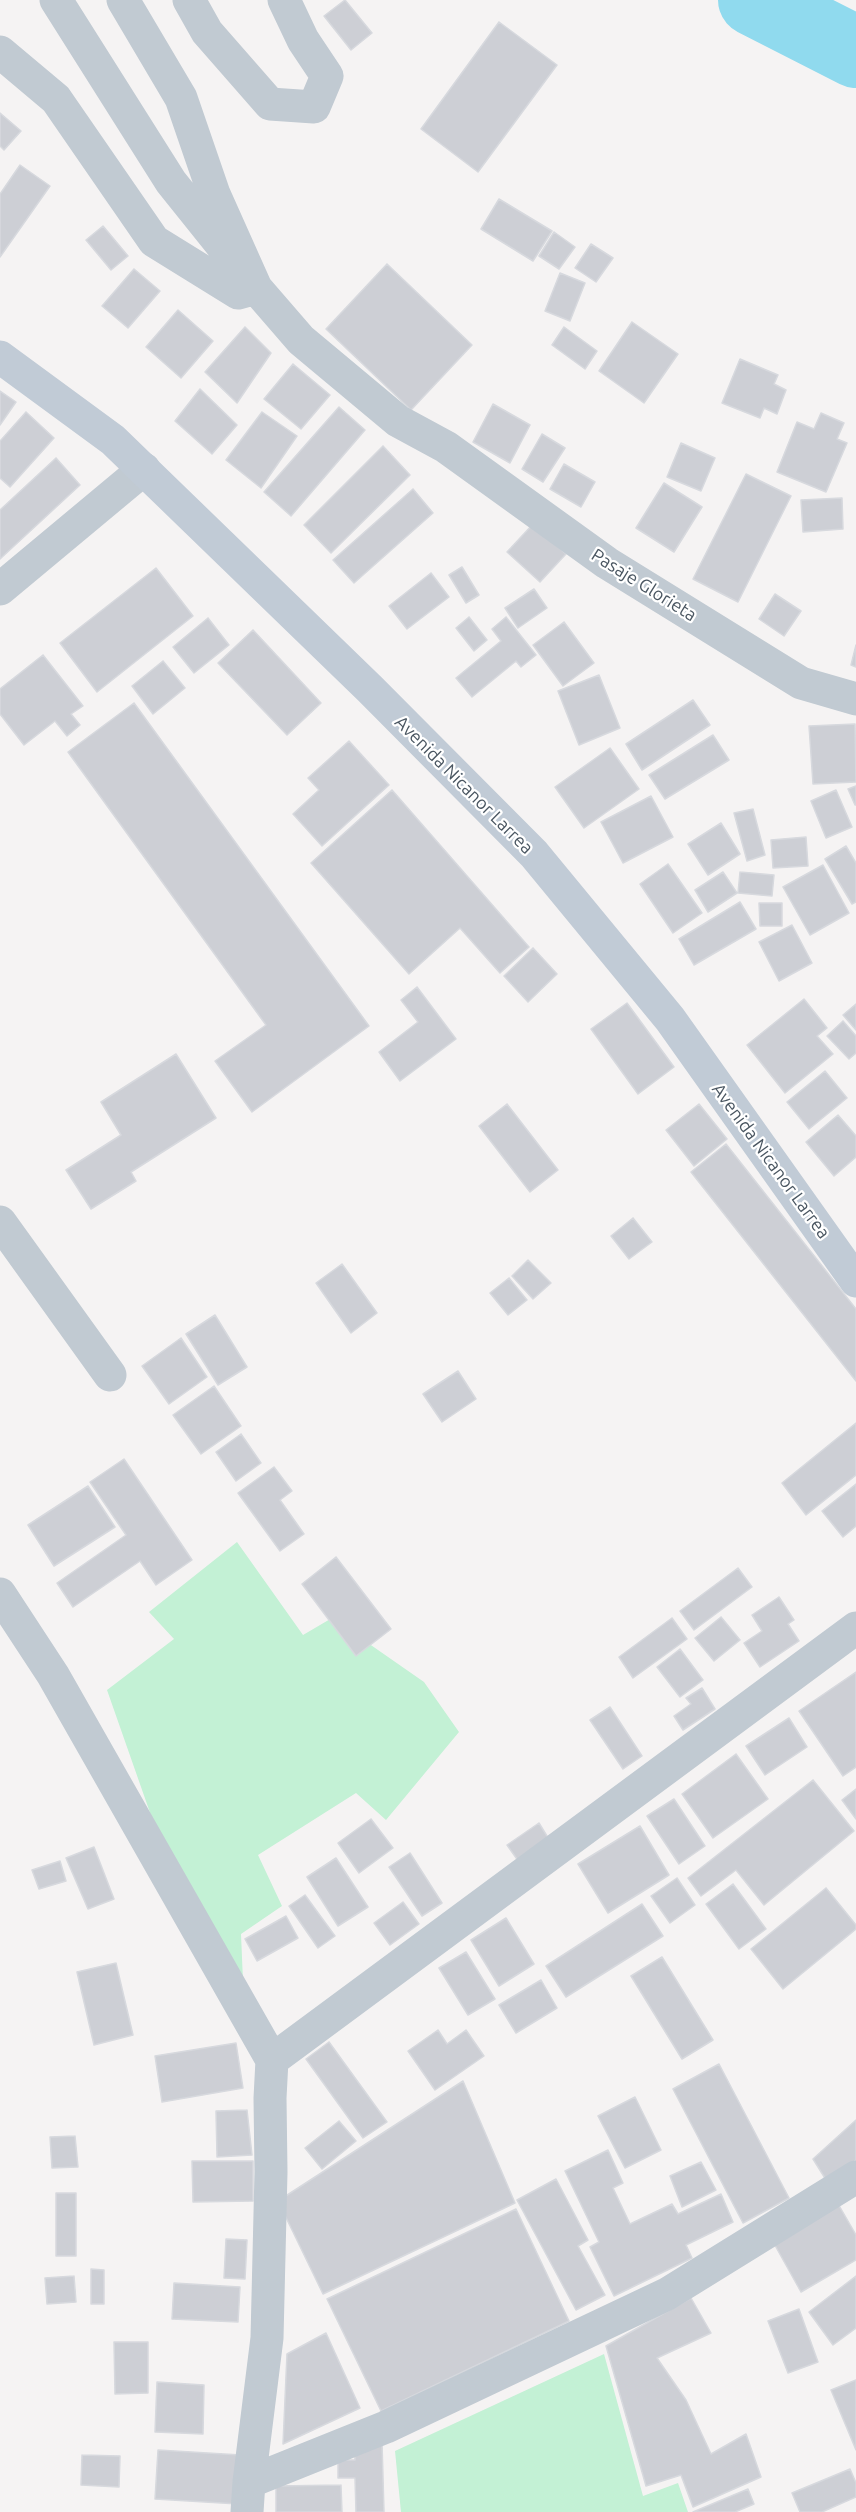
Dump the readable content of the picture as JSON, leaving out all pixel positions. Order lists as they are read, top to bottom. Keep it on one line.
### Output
{"streets":{"main road":["Avenida Nicanor Larrea"],"street":["Pasaje Glorieta"]}}
